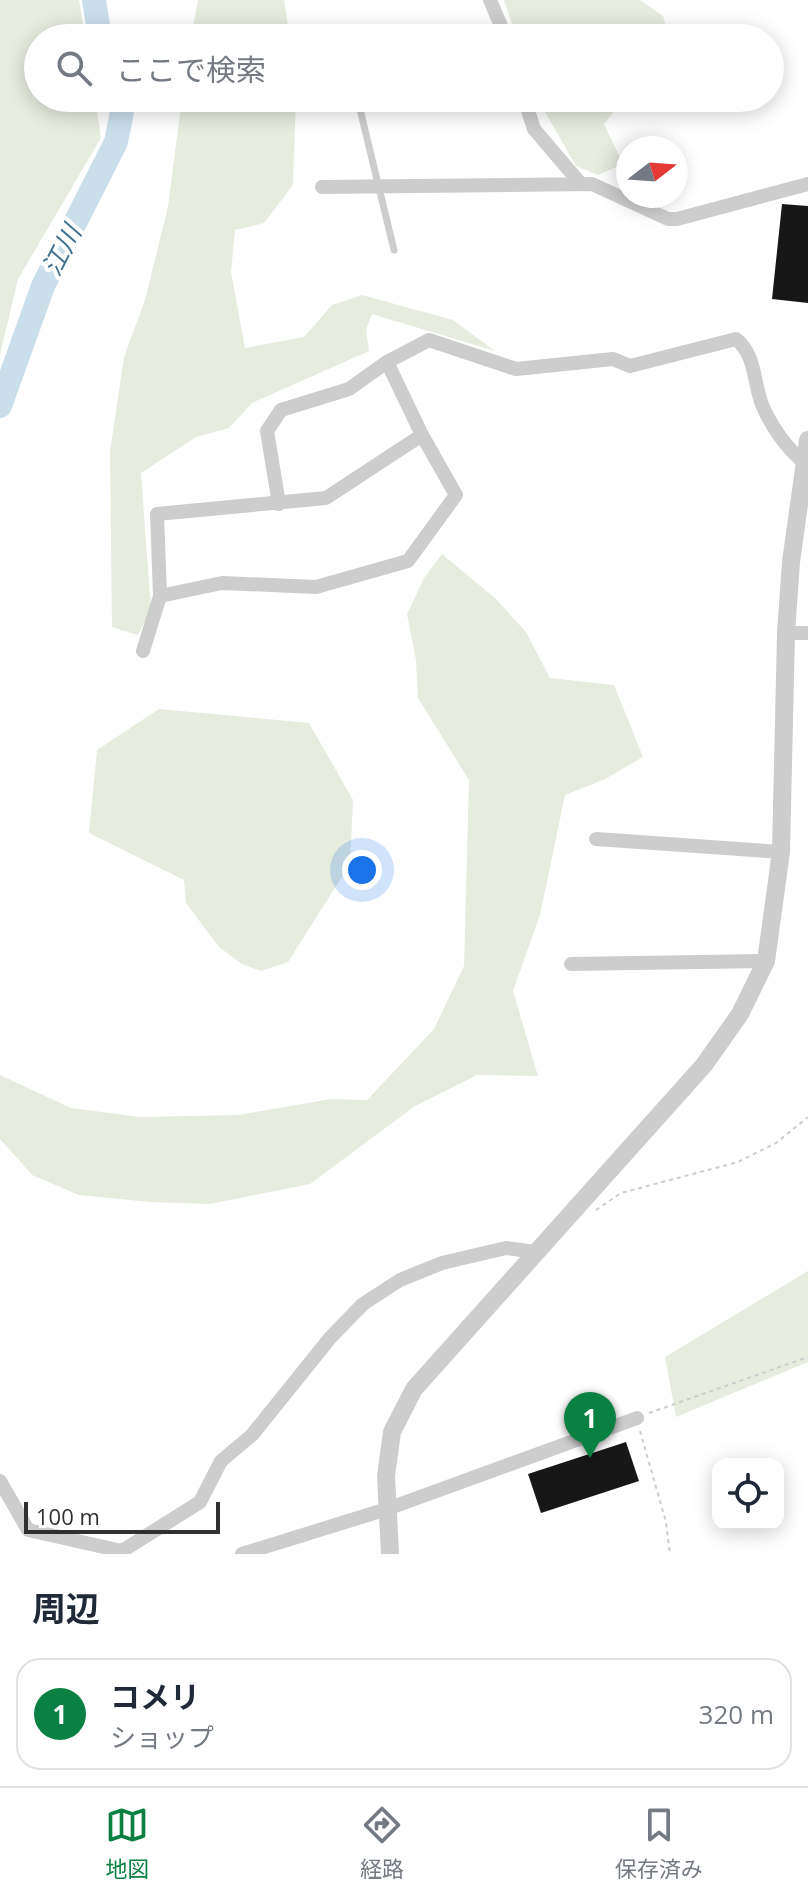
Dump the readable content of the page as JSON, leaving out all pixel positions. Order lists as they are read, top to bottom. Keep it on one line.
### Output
{"water":["江川"],"scale_bar":"100 m","north":"right","page":{"search":"ここで検索","pins":"1","scale":"100 m","heading":"周辺","list":[{"mark":"1","name":"コメリ","note":"ショップ","value":"320 m"}],"nav":["地図","経路","保存済み"]}}
